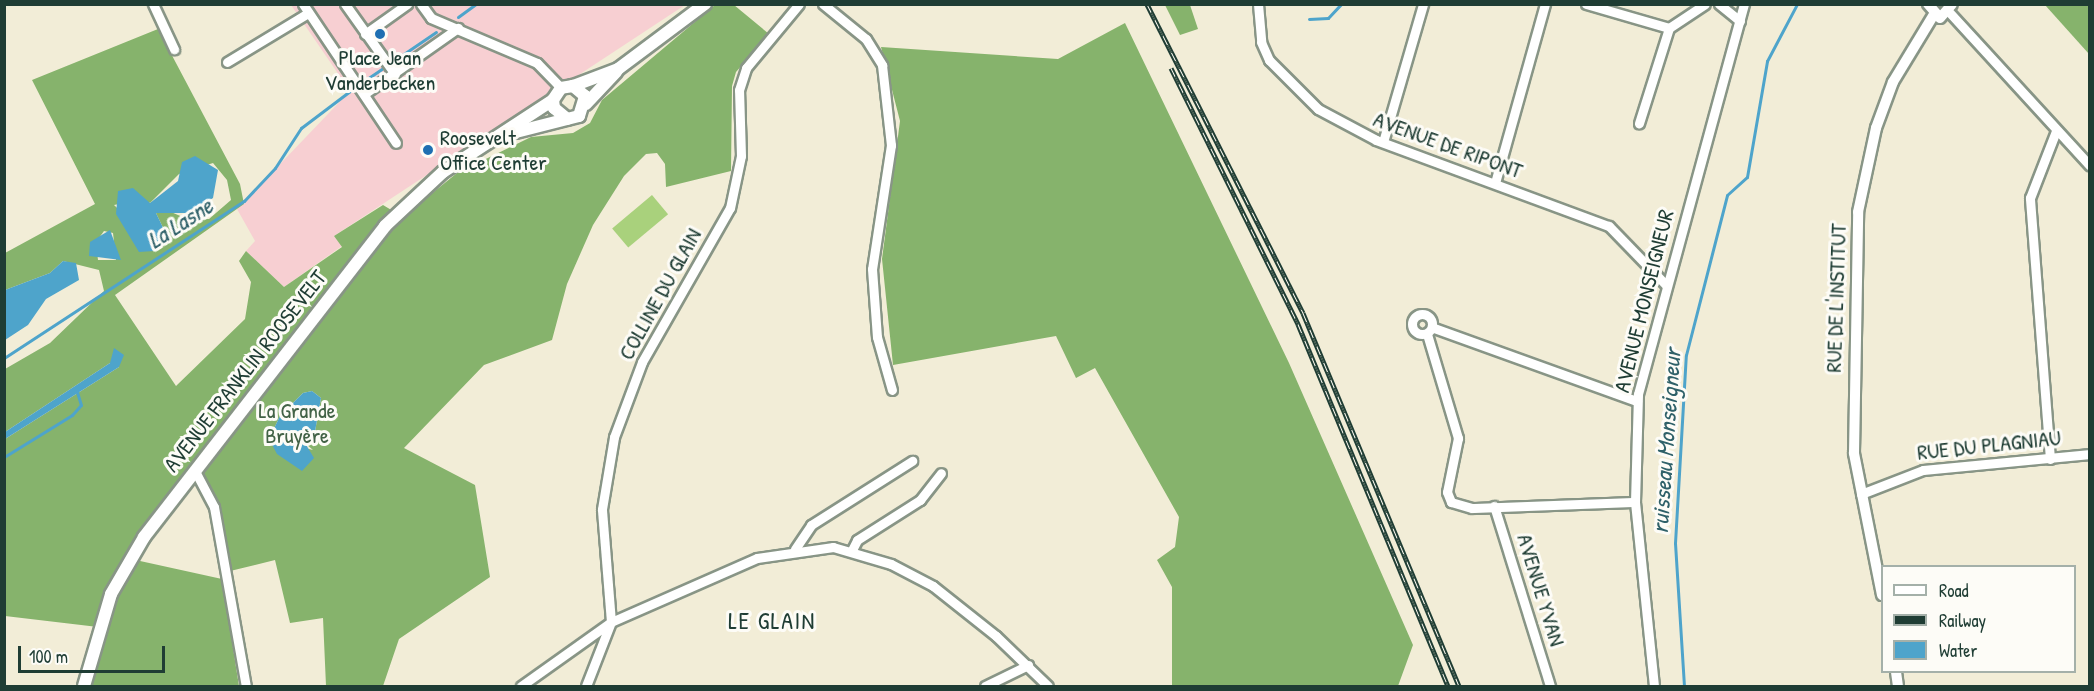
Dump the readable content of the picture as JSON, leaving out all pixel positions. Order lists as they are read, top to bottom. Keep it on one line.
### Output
{"streets":{"main road":["AVENUE FRANKLIN ROOSEVELT"],"street":["AVENUE DE RIPONT","COLLINE DU GLAIN","RUE DE L'INSTITUT","AVENUE MONSEIGNEUR","RUE DU PLAGNIAU","AVENUE YVAN"]},"crossings":[["AVENUE DE RIPONT","AVENUE MONSEIGNEUR"],["RUE DE L'INSTITUT","RUE DU PLAGNIAU"]],"districts":["LE GLAIN"],"water":["La Lasne","ruisseau Monseigneur"],"parks":["La Grande Bruyère"],"places":["Place Jean Vanderbecken","Roosevelt Office Center"],"legend":["Road","Railway","Water"],"scale_bar":"100 m"}
